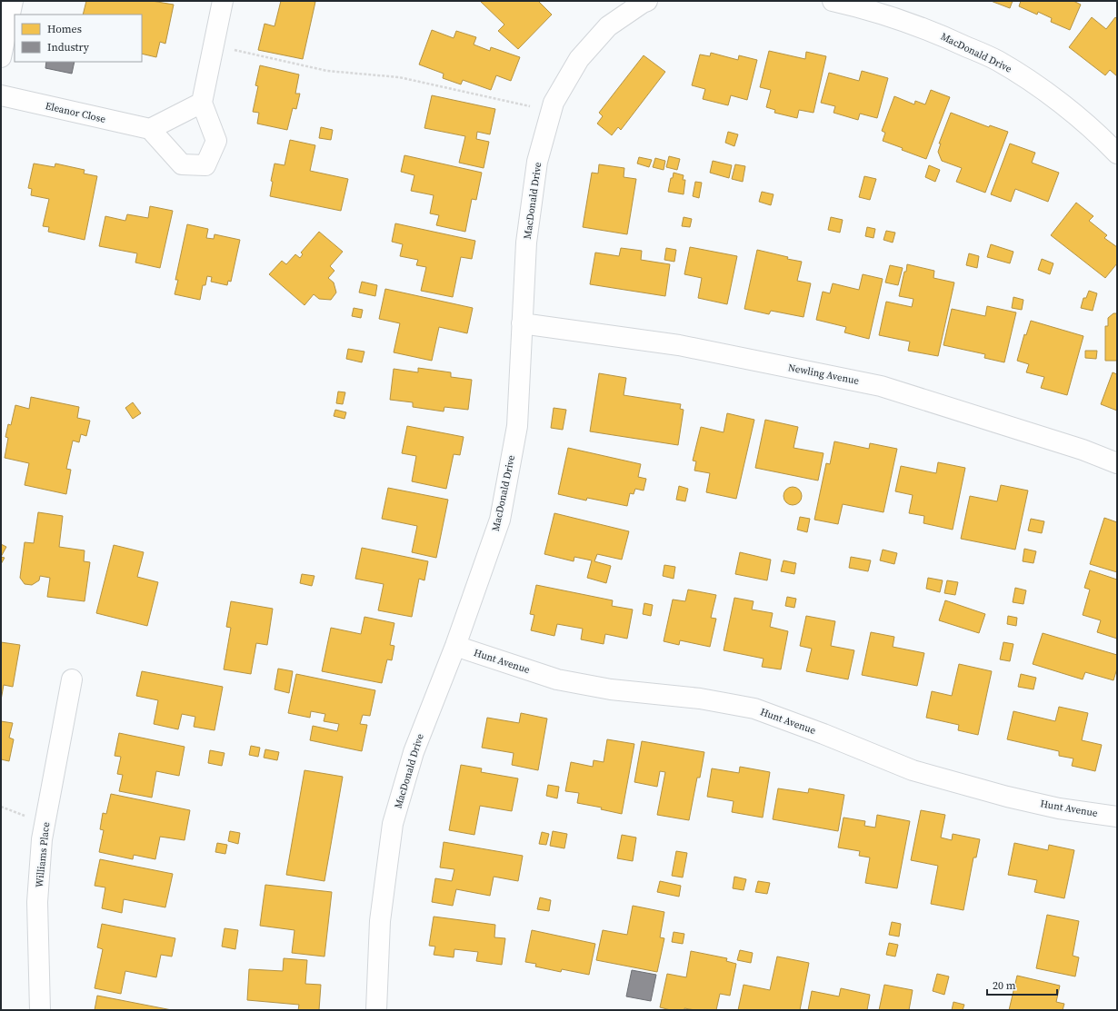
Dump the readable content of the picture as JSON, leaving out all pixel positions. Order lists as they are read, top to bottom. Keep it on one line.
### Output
{"streets":{"street":["MacDonald Drive","Eleanor Close","Newling Avenue","Hunt Avenue","Williams Place"]},"crossings":[["MacDonald Drive","Newling Avenue"],["MacDonald Drive","Hunt Avenue"]],"legend":["Homes","Industry"],"scale_bar":"20 m"}
